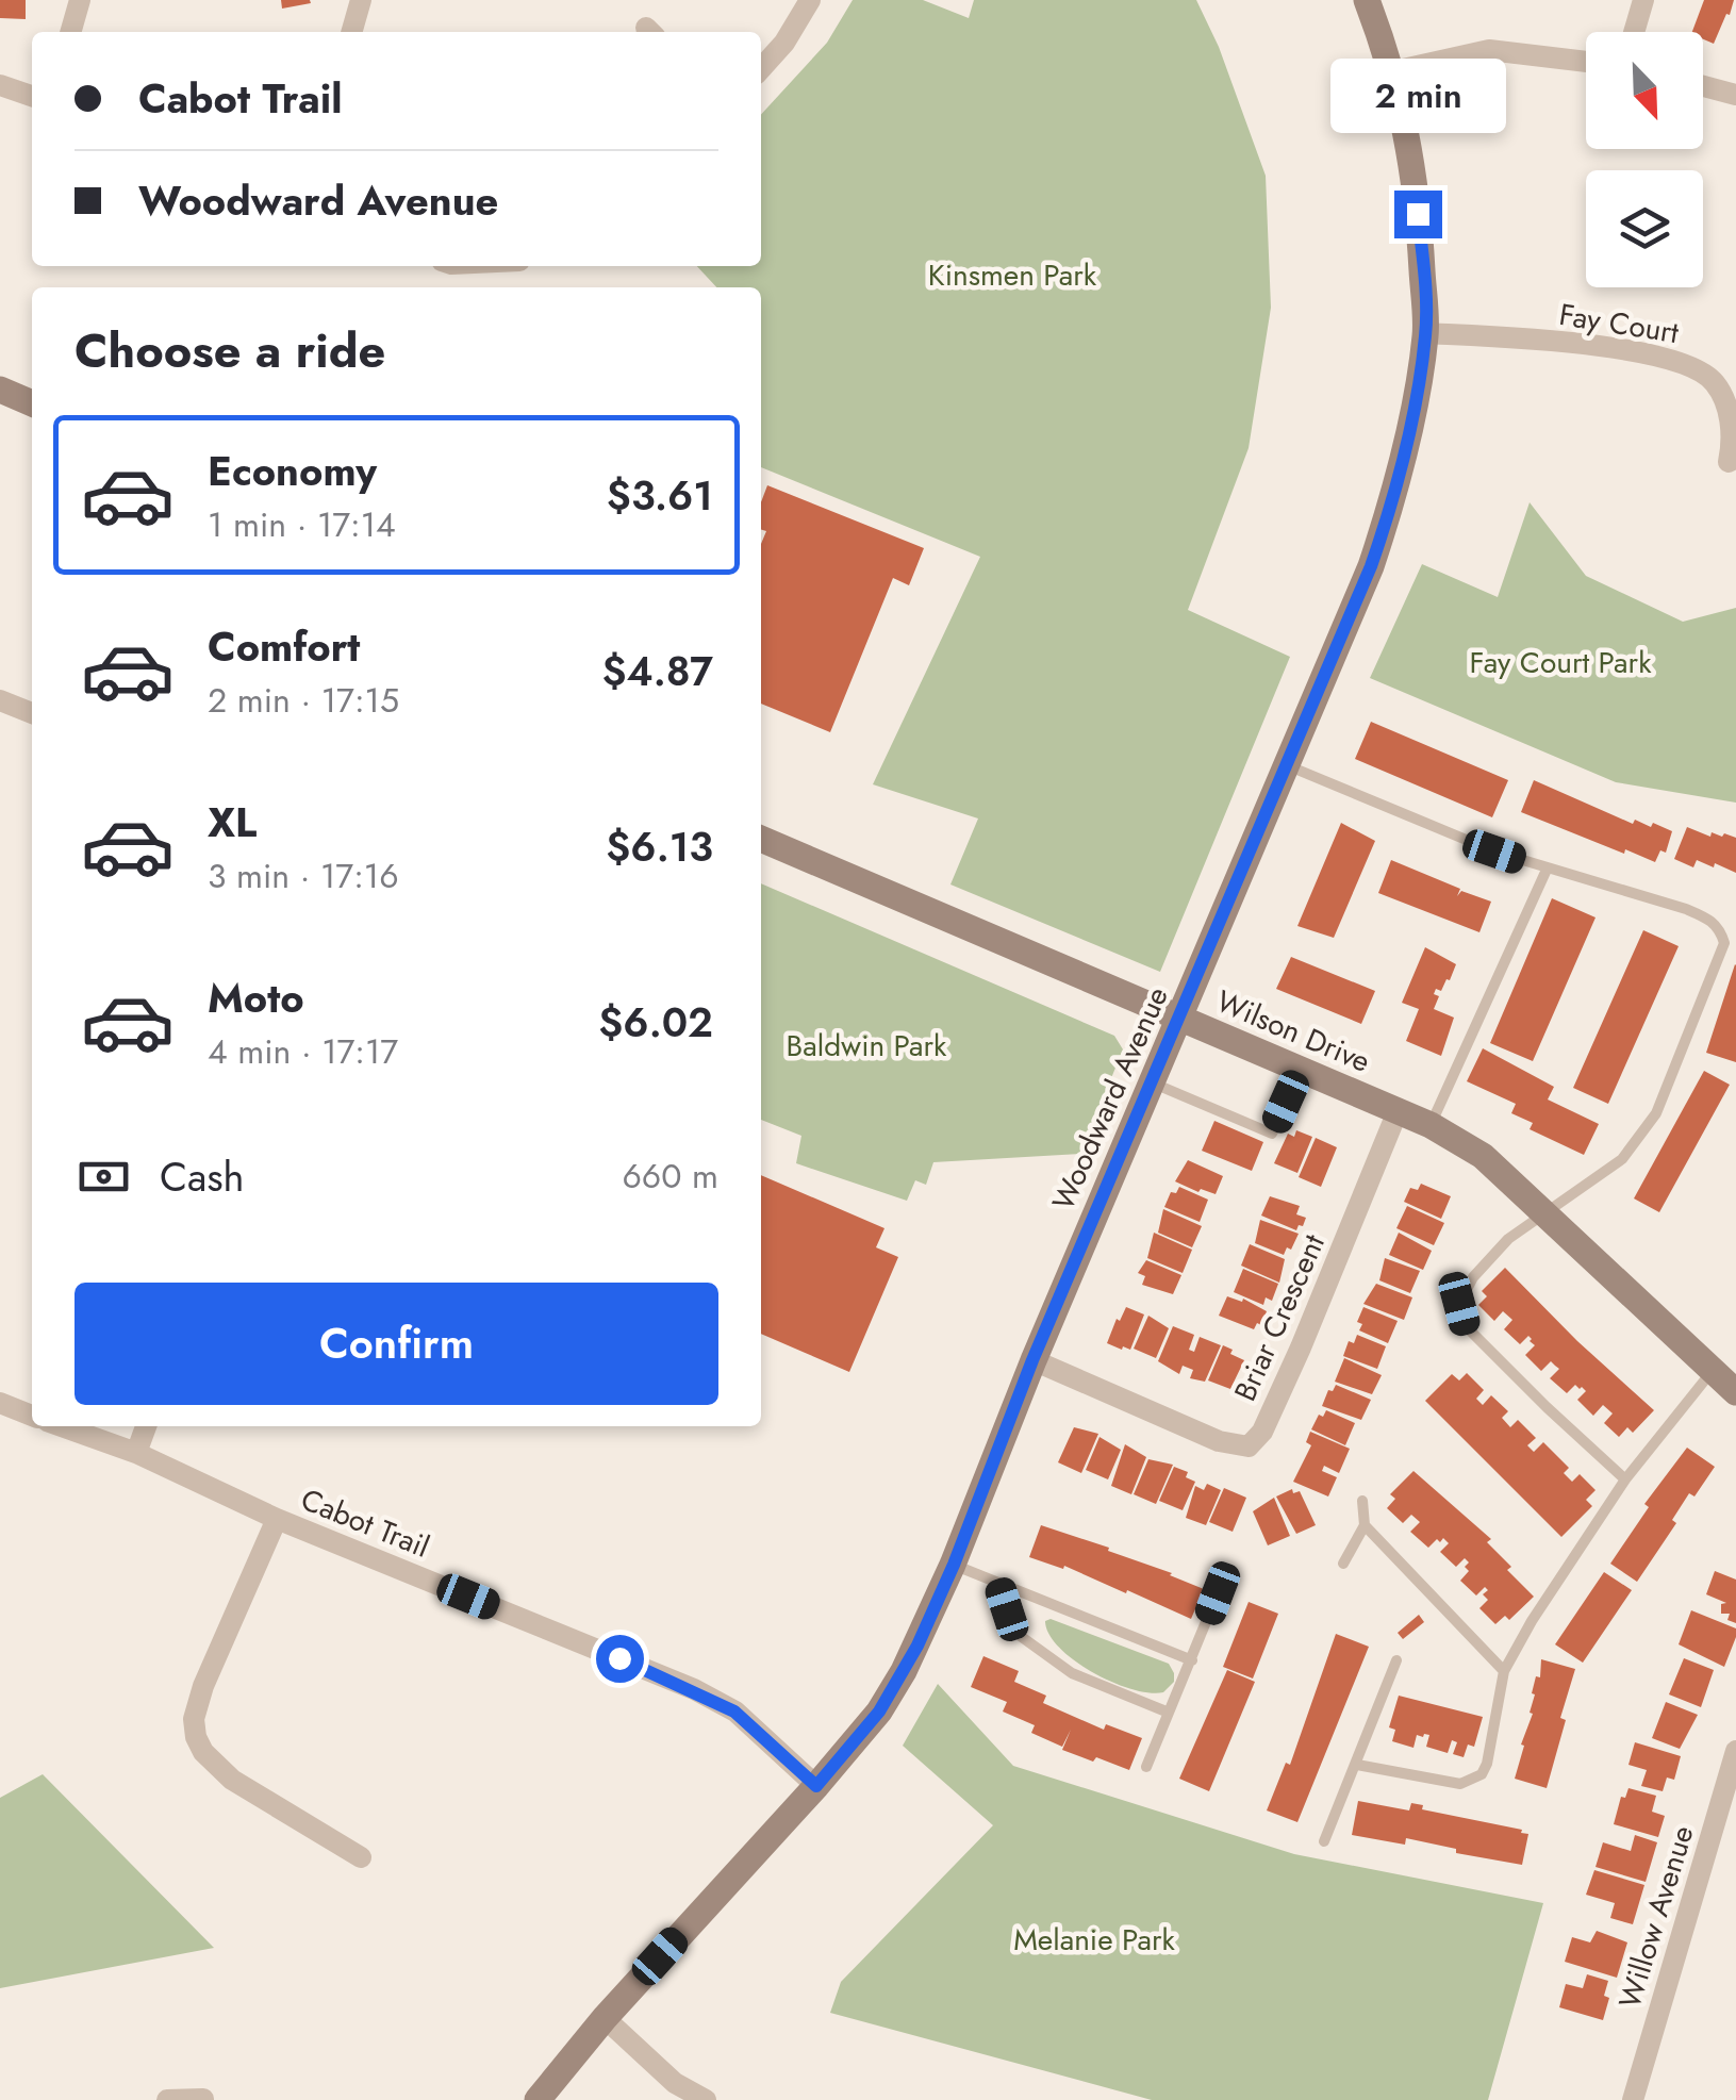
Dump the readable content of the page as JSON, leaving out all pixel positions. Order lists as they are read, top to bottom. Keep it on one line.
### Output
{"streets":{"street":["Fay Court","Wilson Drive","Woodward Avenue","Briar Crescent","Cabot Trail","Willow Avenue"]},"crossings":[["Fay Court","Woodward Avenue"],["Wilson Drive","Woodward Avenue"],["Wilson Drive","Briar Crescent"],["Woodward Avenue","Briar Crescent"],["Woodward Avenue","Cabot Trail"]],"parks":["Kinsmen Park","Fay Court Park","Baldwin Park","Melanie Park"],"north":"bottom right","page":{"banner":["Cabot Trail","Woodward Avenue"],"bubble":"2 min","heading":"Choose a ride","list":[{"name":"Economy","note":"1 min · 17:14","value":"$3.61"},{"name":"Comfort","note":"2 min · 17:15","value":"$4.87"},{"name":"XL","note":"3 min · 17:16","value":"$6.13"},{"name":"Moto","note":"4 min · 17:17","value":"$6.02"}],"pay":["Cash","660 m"],"buttons":"Confirm"}}
